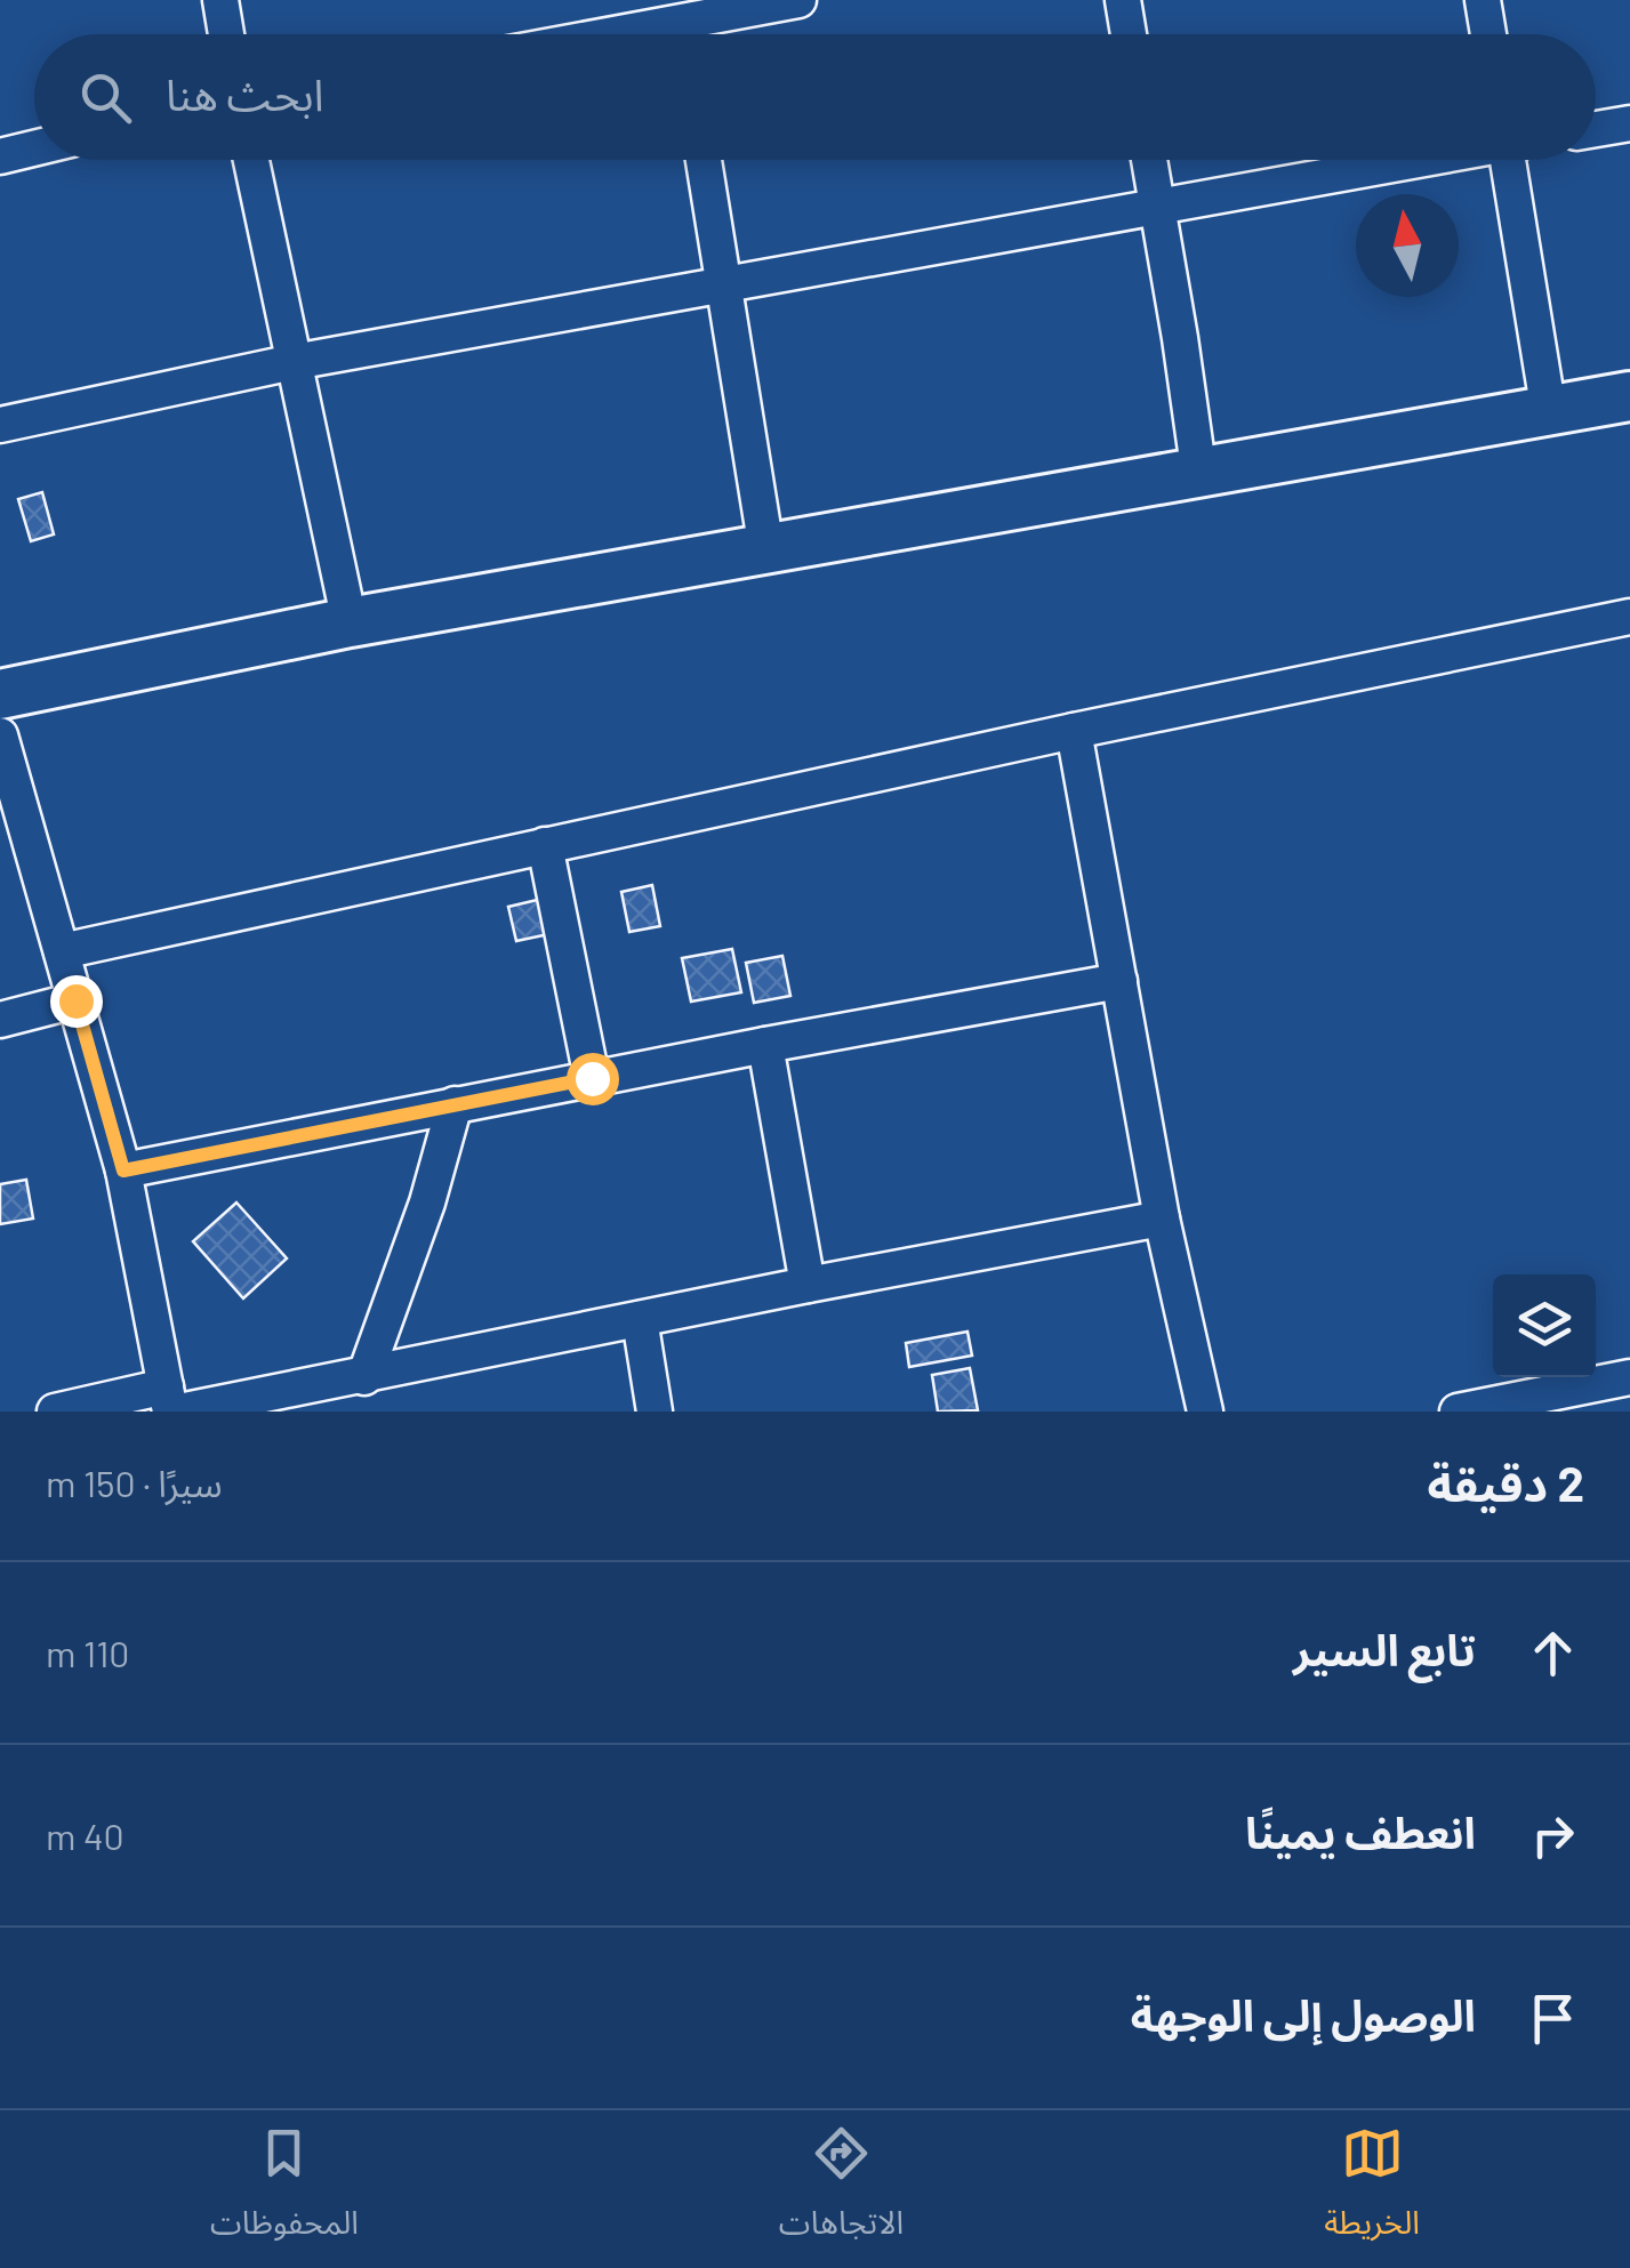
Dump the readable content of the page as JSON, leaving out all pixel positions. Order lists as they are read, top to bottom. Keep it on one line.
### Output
{"north":"top","page":{"search":"ابحث هنا","heading":["2 دقيقة","سيرًا · 150 m"],"list":[["تابع السير","110 m"],["انعطف يمينًا","40 m"],"الوصول إلى الوجهة"],"nav":["الخريطة","الاتجاهات","المحفوظات"]}}
